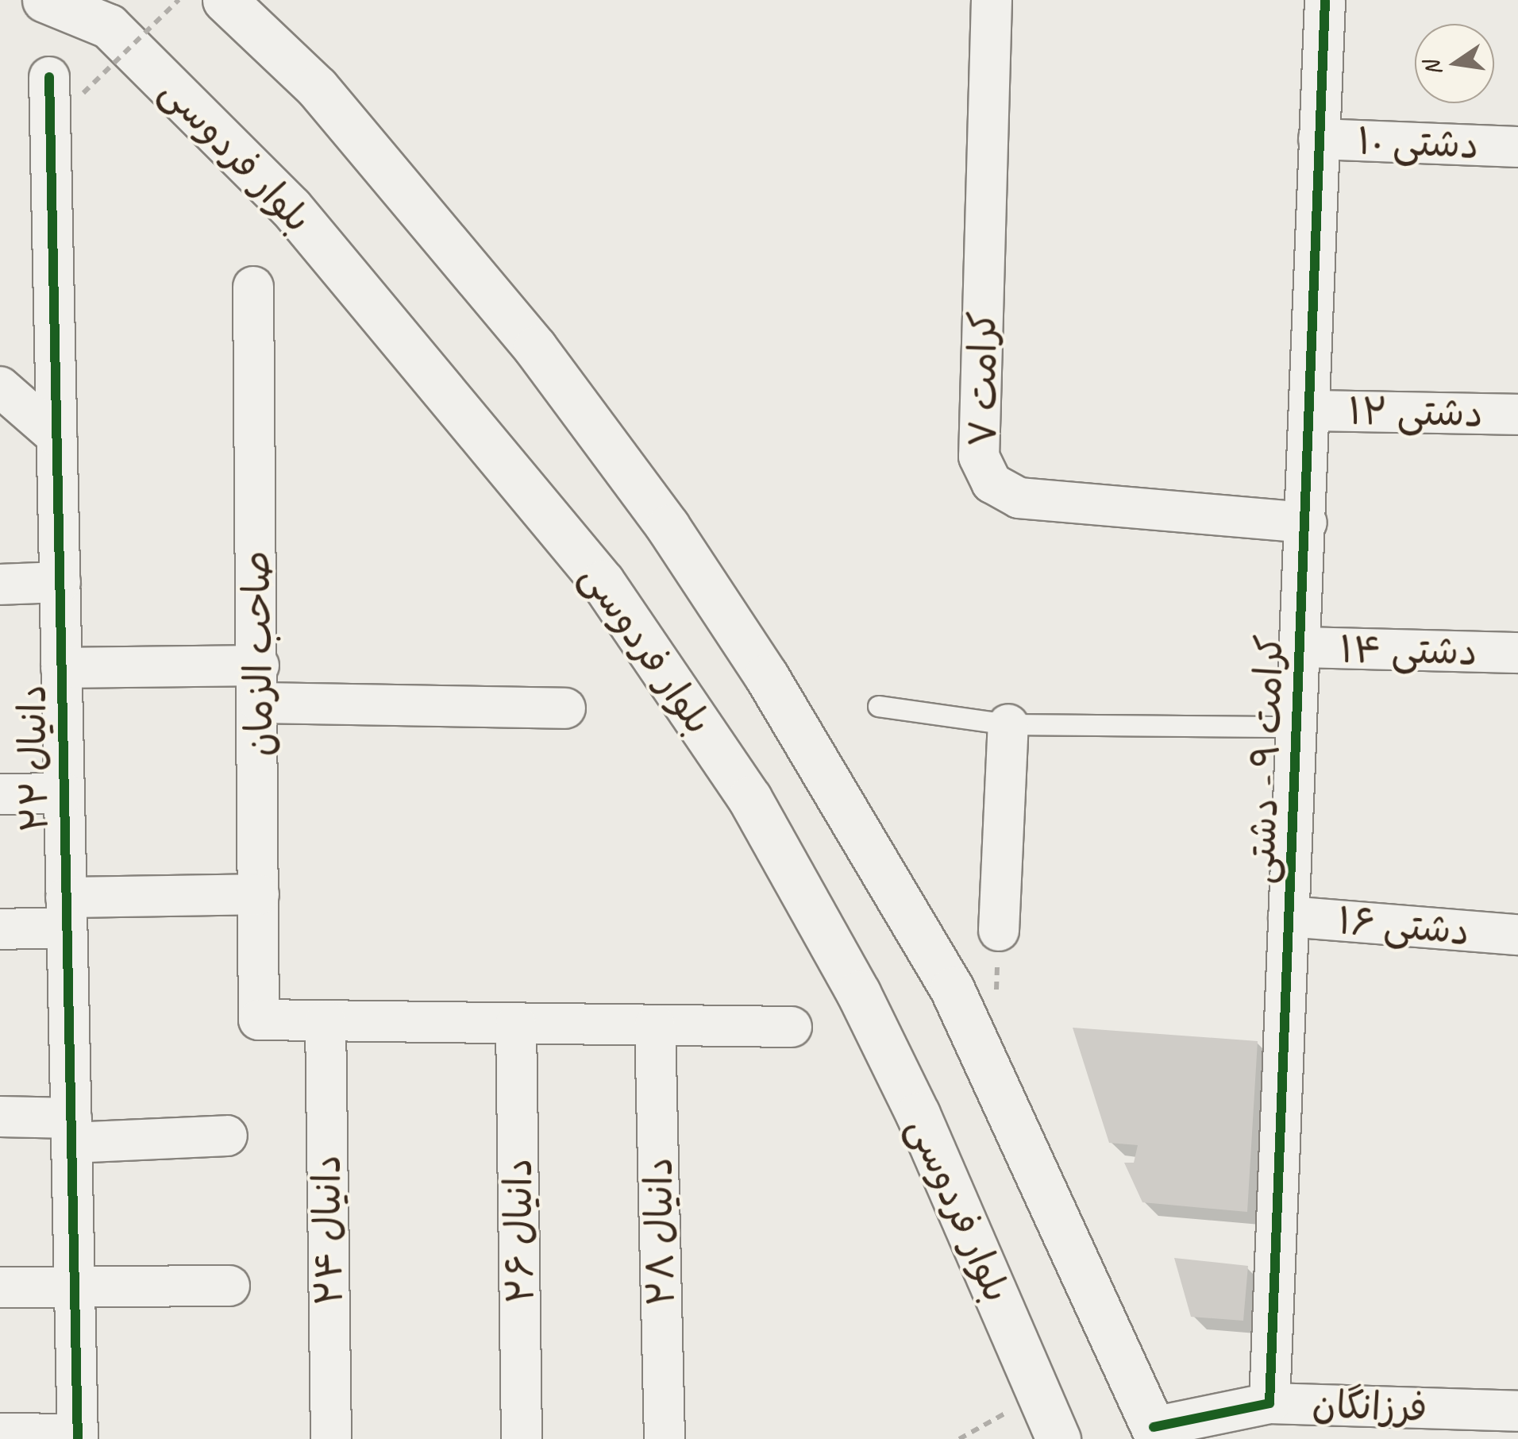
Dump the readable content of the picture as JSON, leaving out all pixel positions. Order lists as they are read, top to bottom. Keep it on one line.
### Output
{"streets":{"main road":["بلوار فردوسی"],"street":["دشتی ۱۰","کرامت ۷","دشتی ۱۲","دشتی ۱۴","صاحب الزمان","دانیال ۲۲","کرامت ۹ - دشتی","دشتی ۱۶","دانیال ۲۴","دانیال ۲۶","دانیال ۲۸","فرزانگان"]},"crossings":[["دشتی ۱۰","کرامت ۹ - دشتی"],["کرامت ۷","کرامت ۹ - دشتی"],["دشتی ۱۲","کرامت ۹ - دشتی"],["دشتی ۱۴","کرامت ۹ - دشتی"],["صاحب الزمان","دانیال ۲۴"],["کرامت ۹ - دشتی","دشتی ۱۶"],["کرامت ۹ - دشتی","فرزانگان"]],"north":"left"}
